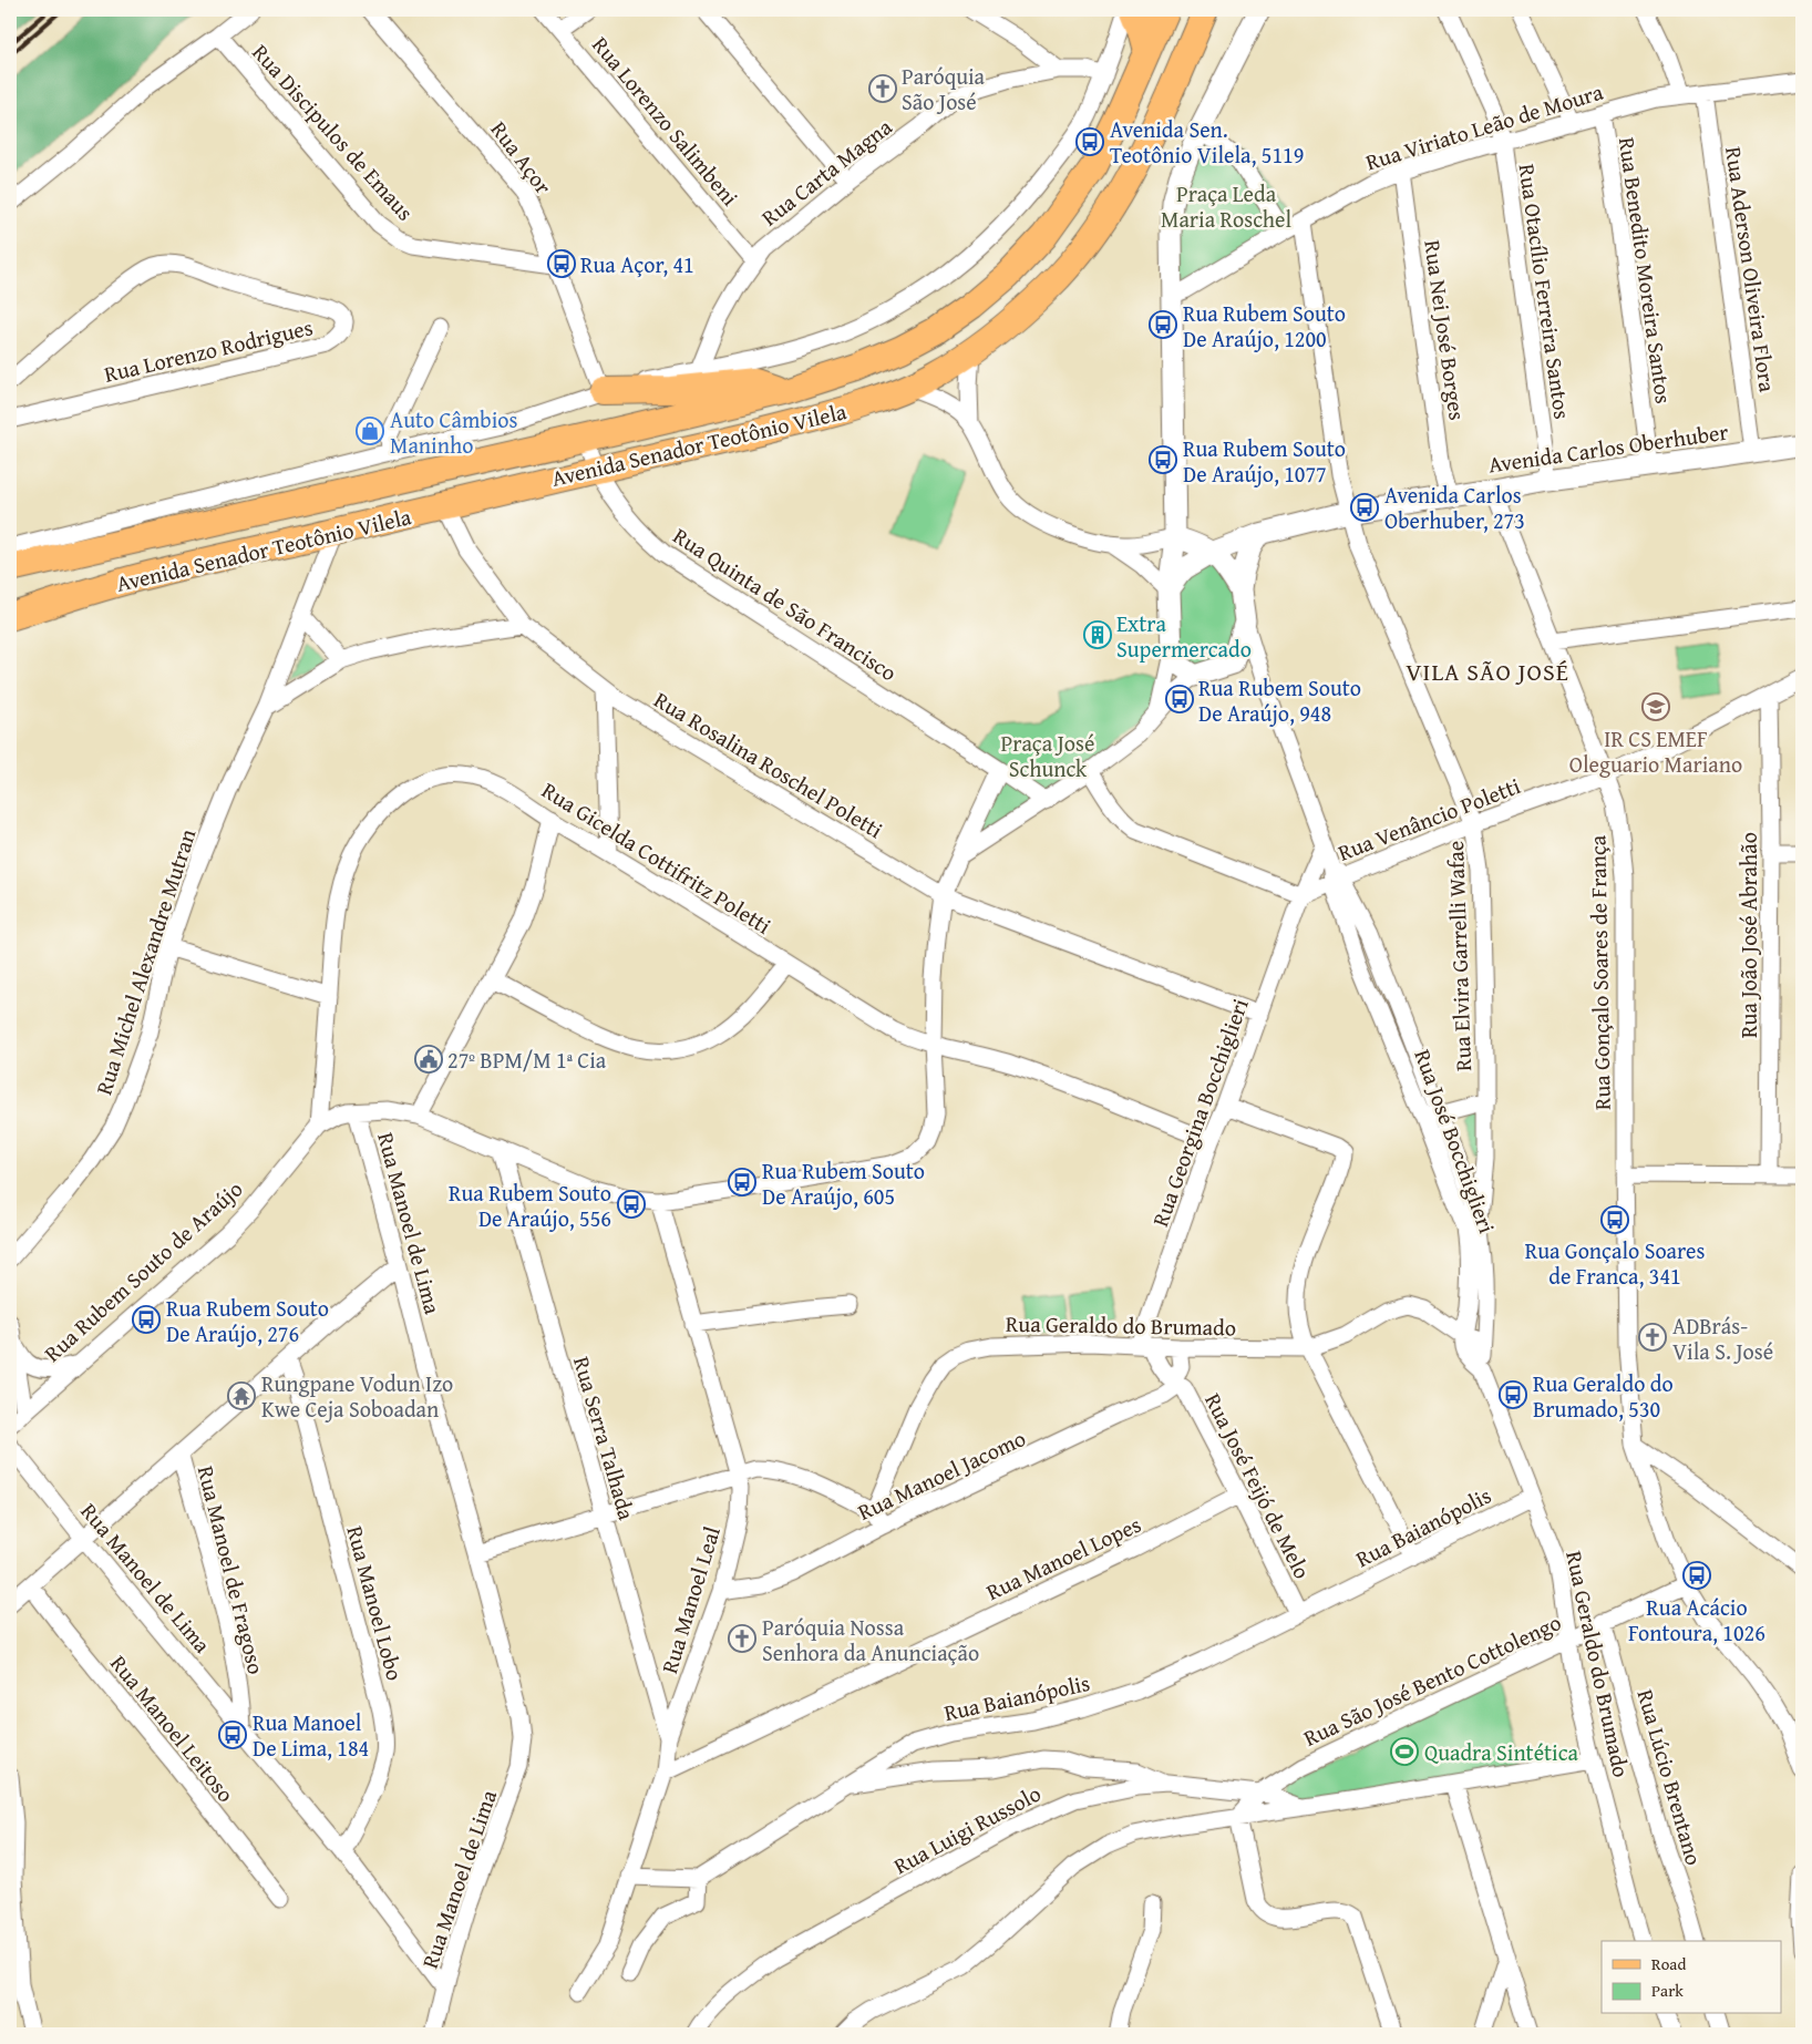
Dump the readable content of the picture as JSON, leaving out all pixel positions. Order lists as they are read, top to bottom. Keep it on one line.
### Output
{"streets":{"main road":["Avenida Senador Teotônio Vilela"],"street":["Rua Lorenzo Salimbeni","Rua Viriato Leão de Moura","Rua Discipulos de Emaus","Rua Açor","Rua Carta Magna","Rua Aderson Oliveira Flora","Rua Benedito Moreira Santos","Rua Otacílio Ferreira Santos","Rua Nei José Borges","Rua Lorenzo Rodrigues","Avenida Carlos Oberhuber","Rua Quinta de São Francisco","Rua Rosalina Roschel Poletti","Rua Venâncio Poletti","Rua Gicelda Cottifritz Poletti","Rua João José Abrahão","Rua Elvira Garrelli Wafae","Rua Michel Alexandre Mutran","Rua Gonçalo Soares de França","Rua Georgina Bocchiglieri","Rua José Bocchiglieri","Rua Manoel de Lima","Rua Rubem Souto de Araújo","Rua Geraldo do Brumado","Rua Serra Talhada","Rua Manoel Jacomo","Rua José Feijó de Melo","Rua Baianópolis","Rua Manoel Lopes","Rua Manoel de Fragoso","Rua Manoel Leal","Rua Manoel Lobo","Rua São José Bento Cottolengo","Rua Manoel Leitoso","Rua Lúcio Brentano","Rua Luigi Russolo"]},"crossings":[["Rua Lorenzo Salimbeni","Rua Carta Magna"],["Rua Viriato Leão de Moura","Rua Aderson Oliveira Flora"],["Rua Viriato Leão de Moura","Rua Benedito Moreira Santos"],["Rua Viriato Leão de Moura","Rua Otacílio Ferreira Santos"],["Rua Viriato Leão de Moura","Rua Nei José Borges"],["Rua Viriato Leão de Moura","Rua Elvira Garrelli Wafae"],["Rua Discipulos de Emaus","Rua Açor"],["Rua Aderson Oliveira Flora","Avenida Carlos Oberhuber"],["Rua Benedito Moreira Santos","Avenida Carlos Oberhuber"],["Rua Otacílio Ferreira Santos","Avenida Carlos Oberhuber"],["Rua Nei José Borges","Avenida Carlos Oberhuber"],["Avenida Senador Teotônio Vilela","Rua Quinta de São Francisco"],["Avenida Senador Teotônio Vilela","Rua Rosalina Roschel Poletti"],["Avenida Senador Teotônio Vilela","Rua Michel Alexandre Mutran"],["Avenida Carlos Oberhuber","Rua Elvira Garrelli Wafae"],["Avenida Carlos Oberhuber","Rua Gonçalo Soares de França"],["Rua Rosalina Roschel Poletti","Rua Georgina Bocchiglieri"],["Rua Rosalina Roschel Poletti","Rua Rubem Souto de Araújo"],["Rua Venâncio Poletti","Rua João José Abrahão"],["Rua Venâncio Poletti","Rua Elvira Garrelli Wafae"],["Rua Venâncio Poletti","Rua Gonçalo Soares de França"],["Rua Venâncio Poletti","Rua Georgina Bocchiglieri"],["Rua Venâncio Poletti","Rua José Bocchiglieri"],["Rua Gicelda Cottifritz Poletti","Rua Georgina Bocchiglieri"],["Rua Gicelda Cottifritz Poletti","Rua Rubem Souto de Araújo"],["Rua Elvira Garrelli Wafae","Rua José Bocchiglieri"],["Rua Gonçalo Soares de França","Rua São José Bento Cottolengo"],["Rua Georgina Bocchiglieri","Rua Geraldo do Brumado"],["Rua Georgina Bocchiglieri","Rua José Feijó de Melo"],["Rua José Bocchiglieri","Rua Geraldo do Brumado"],["Rua Manoel de Lima","Rua Rubem Souto de Araújo"],["Rua Manoel de Lima","Rua Manoel de Fragoso"],["Rua Manoel de Lima","Rua Manoel Lobo"],["Rua Rubem Souto de Araújo","Rua Serra Talhada"],["Rua Rubem Souto de Araújo","Rua Manoel Leal"],["Rua Geraldo do Brumado","Rua José Feijó de Melo"],["Rua Geraldo do Brumado","Rua Baianópolis"],["Rua Geraldo do Brumado","Rua São José Bento Cottolengo"],["Rua Serra Talhada","Rua Manoel Leal"],["Rua Manoel Jacomo","Rua José Feijó de Melo"],["Rua Manoel Jacomo","Rua Manoel Leal"],["Rua José Feijó de Melo","Rua Baianópolis"],["Rua José Feijó de Melo","Rua Manoel Lopes"],["Rua Manoel Lopes","Rua Manoel Leal"],["Rua São José Bento Cottolengo","Rua Lúcio Brentano"],["Rua São José Bento Cottolengo","Rua Luigi Russolo"]],"districts":["VILA SÃO JOSÉ"],"parks":["Praça Leda Maria Roschel","Praça José Schunck"],"places":{"church":["Paróquia São José","ADBrás- Vila S. José","Paróquia Nossa Senhora da Anunciação"],"bus stop":["Avenida Sen. Teotônio Vilela, 5119","Rua Açor, 41","Rua Rubem Souto De Araújo, 1200","Rua Rubem Souto De Araújo, 1077","Avenida Carlos Oberhuber, 273","Rua Rubem Souto De Araújo, 948","Rua Rubem Souto De Araújo, 605","Rua Rubem Souto De Araújo, 556","Rua Gonçalo Soares de Franca, 341","Rua Rubem Souto De Araújo, 276","Rua Geraldo do Brumado, 530","Rua Acácio Fontoura, 1026","Rua Manoel De Lima, 184"],"shop":["Auto Câmbios Maninho"],"building":["Extra Supermercado"],"school or university":["IR CS EMEF Oleguario Mariano"],"public building":["27º BPM/M 1ª Cia"],"temple":["Rungpane Vodun Izo Kwe Ceja Soboadan"],"sports":["Quadra Sintética"]},"legend":["Road","Park"]}
